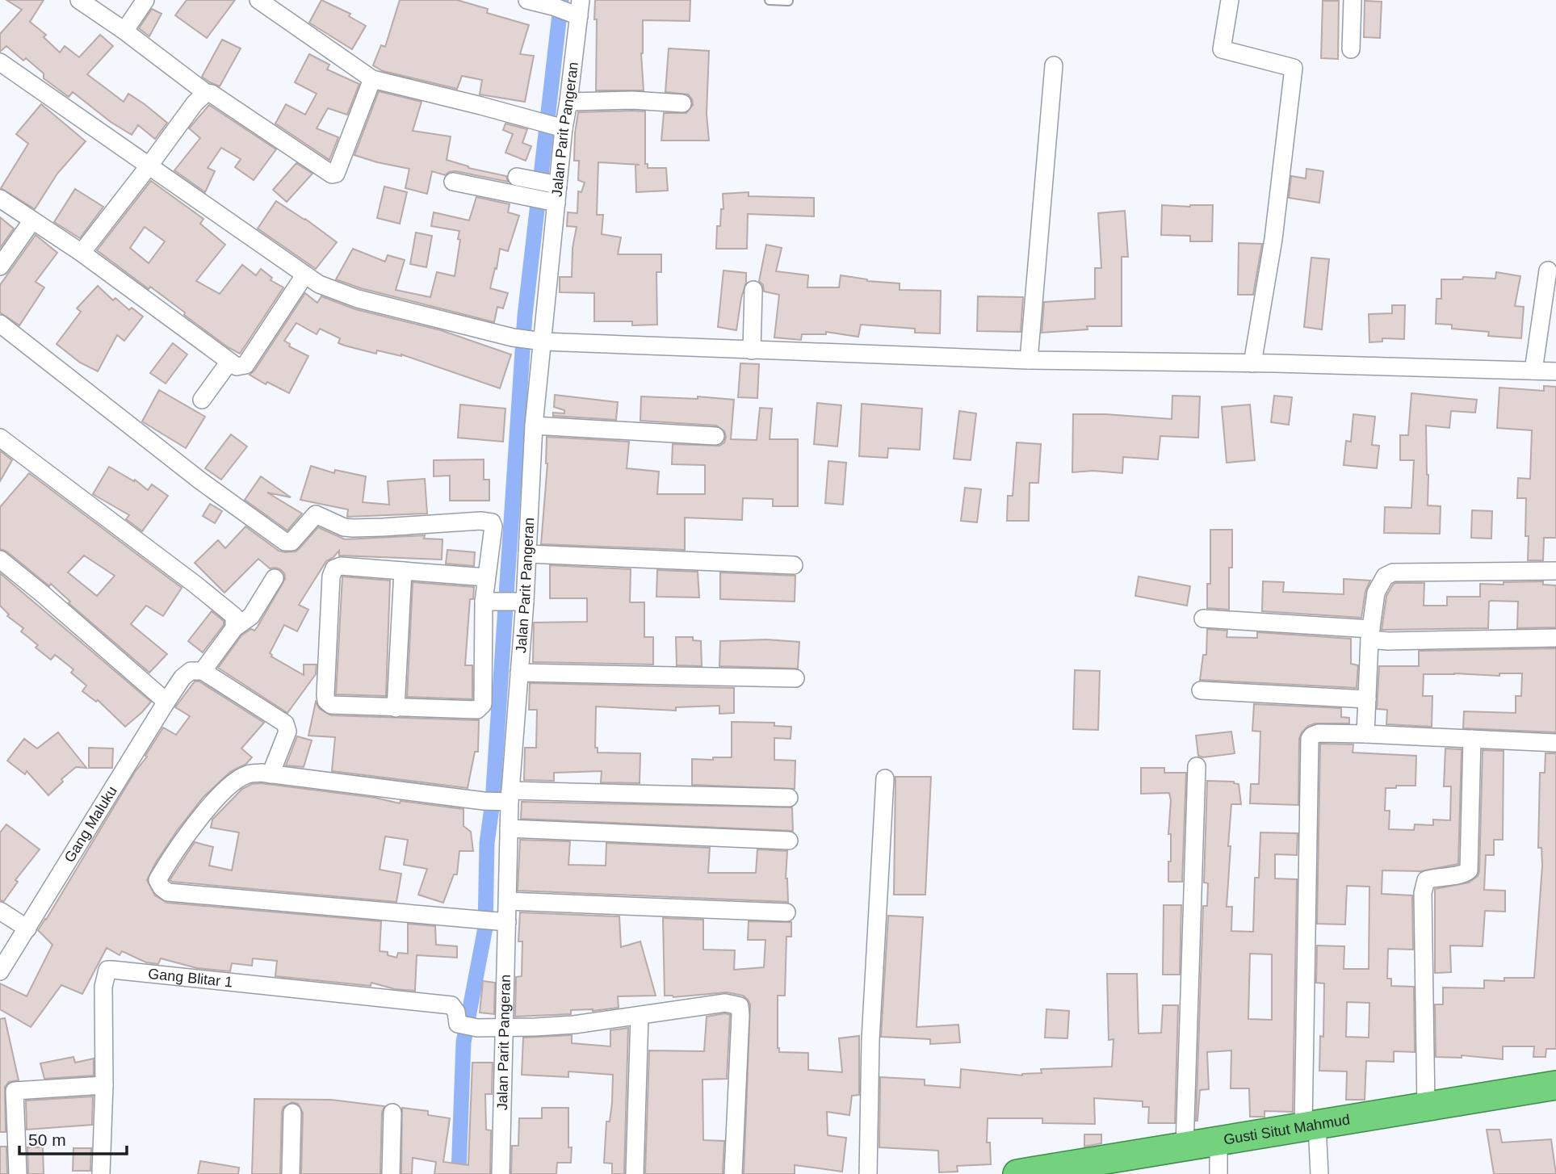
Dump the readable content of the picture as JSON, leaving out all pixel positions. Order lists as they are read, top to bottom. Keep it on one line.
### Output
{"streets":{"highway":["Gusti Situt Mahmud"],"street":["Jalan Parit Pangeran","Gang Maluku","Gang Blitar 1"]},"crossings":[["Jalan Parit Pangeran","Gang Blitar 1"]],"scale_bar":"50 m"}
